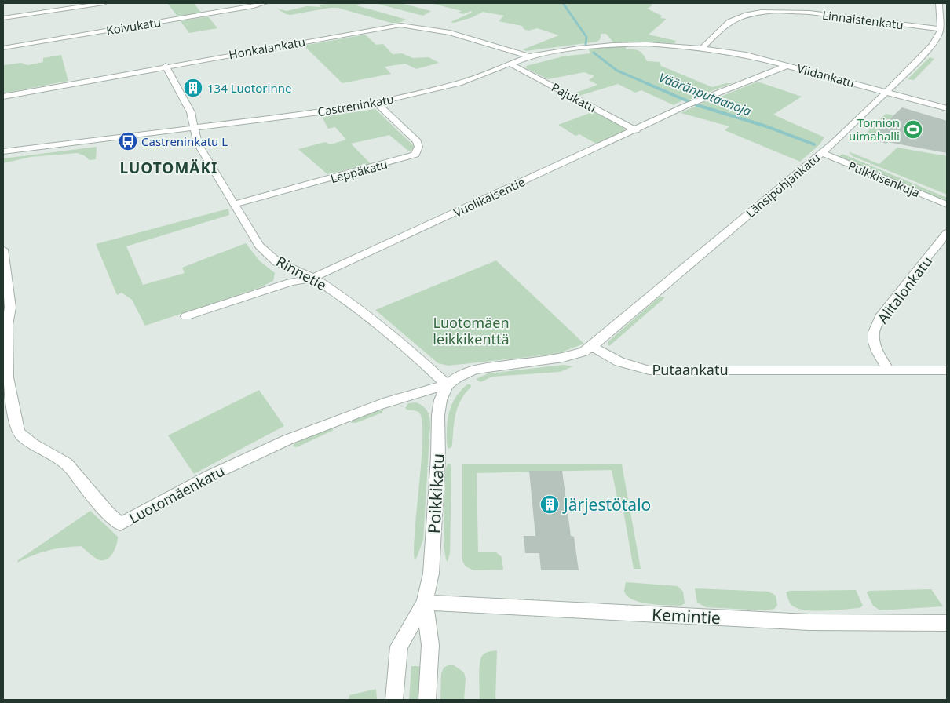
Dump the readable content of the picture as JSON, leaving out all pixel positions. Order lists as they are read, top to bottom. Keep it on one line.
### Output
{"streets":{"street":["Linnaistenkatu","Koivukatu","Honkalankatu","Viidankatu","Pajukatu","Castreninkatu","Leppäkatu","Pulkkisenkuja","Länsipohjankatu","Vuolikaisentie","Rinnetie","Alitalonkatu","Putaankatu","Poikkikatu","Luotomäenkatu","Kemintie"]},"crossings":[["Linnaistenkatu","Viidankatu"],["Linnaistenkatu","Castreninkatu"],["Linnaistenkatu","Länsipohjankatu"],["Honkalankatu","Castreninkatu"],["Honkalankatu","Rinnetie"],["Viidankatu","Castreninkatu"],["Viidankatu","Länsipohjankatu"],["Viidankatu","Vuolikaisentie"],["Pajukatu","Castreninkatu"],["Pajukatu","Vuolikaisentie"],["Castreninkatu","Leppäkatu"],["Castreninkatu","Rinnetie"],["Leppäkatu","Rinnetie"],["Pulkkisenkuja","Länsipohjankatu"],["Länsipohjankatu","Putaankatu"],["Vuolikaisentie","Rinnetie"],["Rinnetie","Poikkikatu"],["Rinnetie","Luotomäenkatu"],["Alitalonkatu","Putaankatu"],["Poikkikatu","Luotomäenkatu"],["Poikkikatu","Kemintie"]],"districts":["LUOTOMÄKI"],"water":["Vääränputaanoja"],"parks":["Luotomäen leikkikenttä"],"places":{"building":["134 Luotorinne","Järjestötalo"],"sports":["Tornion uimahalli"],"bus stop":["Castreninkatu L"]}}
